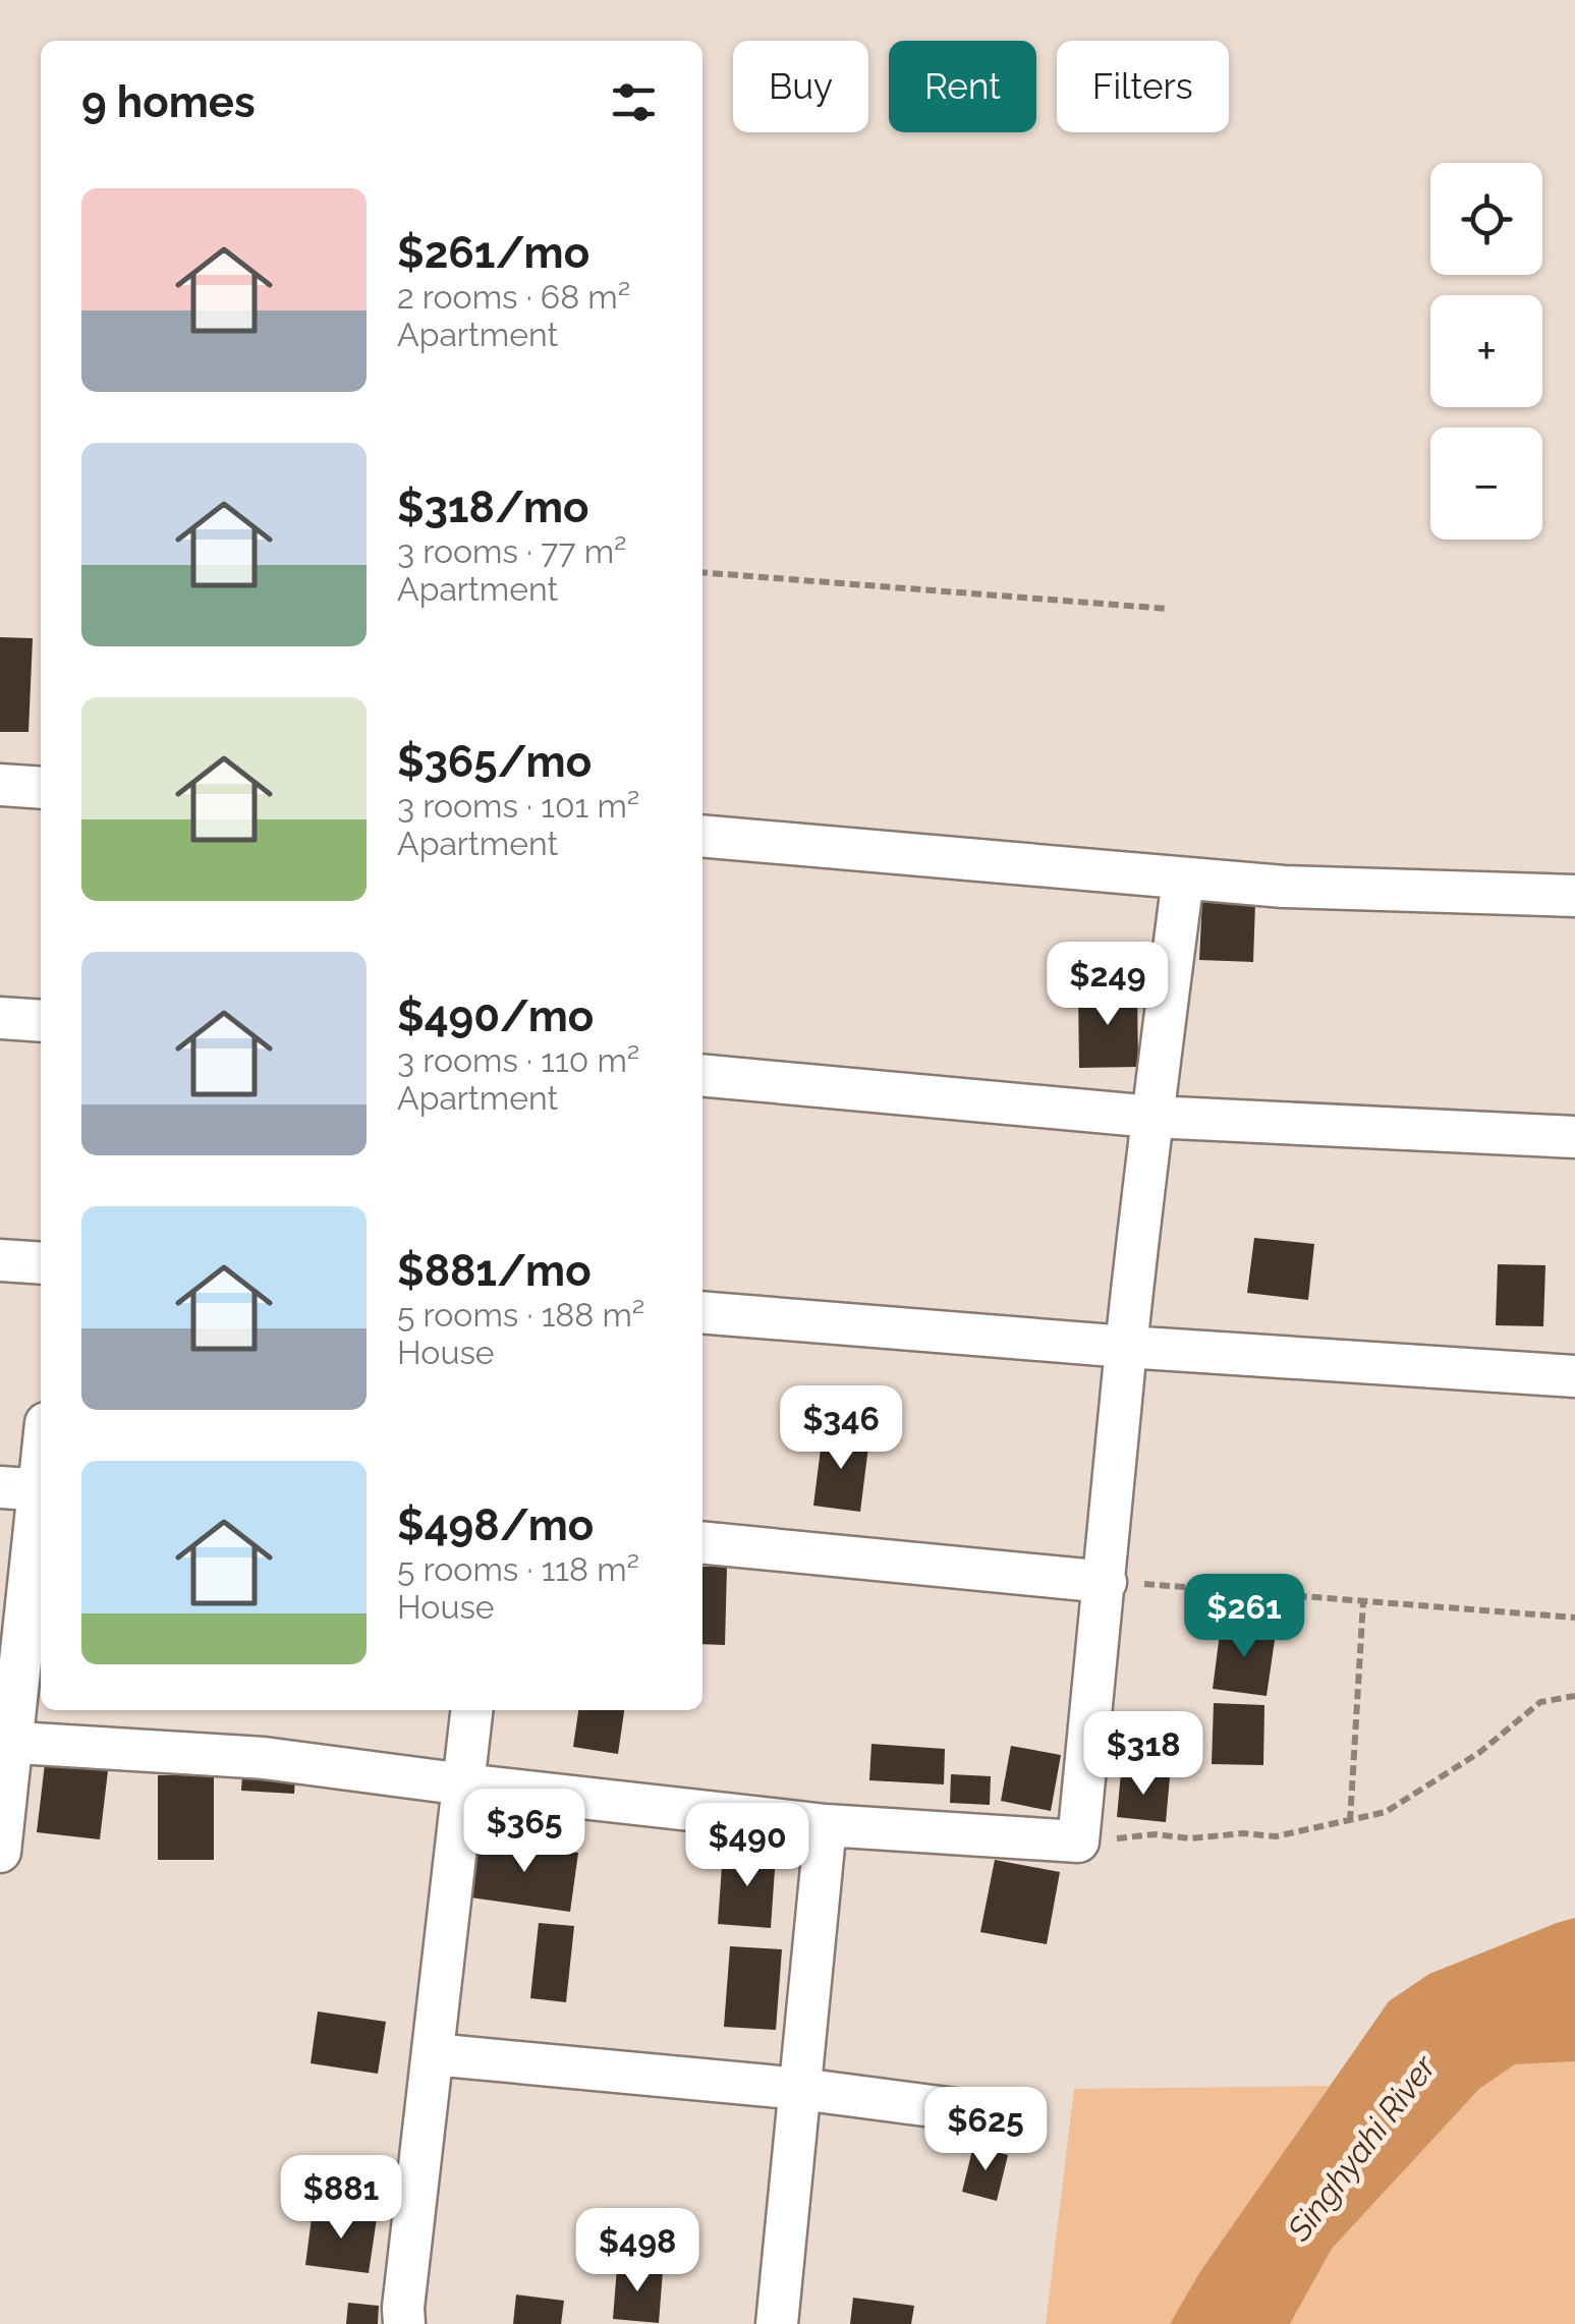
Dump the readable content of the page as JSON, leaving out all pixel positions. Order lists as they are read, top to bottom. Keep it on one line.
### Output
{"water":["Singhyahi River"],"page":{"chip":["Buy","Rent","Filters"],"heading":"9 homes","map_buttons":["+","−"],"list":[{"name":"$261/mo","note":"2 rooms · 68 m² · Apartment"},{"name":"$318/mo","note":"3 rooms · 77 m² · Apartment"},{"name":"$365/mo","note":"3 rooms · 101 m² · Apartment"},{"name":"$490/mo","note":"3 rooms · 110 m² · Apartment"},{"name":"$881/mo","note":"5 rooms · 188 m² · House"},{"name":"$498/mo","note":"5 rooms · 118 m² · House"}],"price":["$249","$346","$261","$318","$365","$490","$625","$881","$498"]}}
